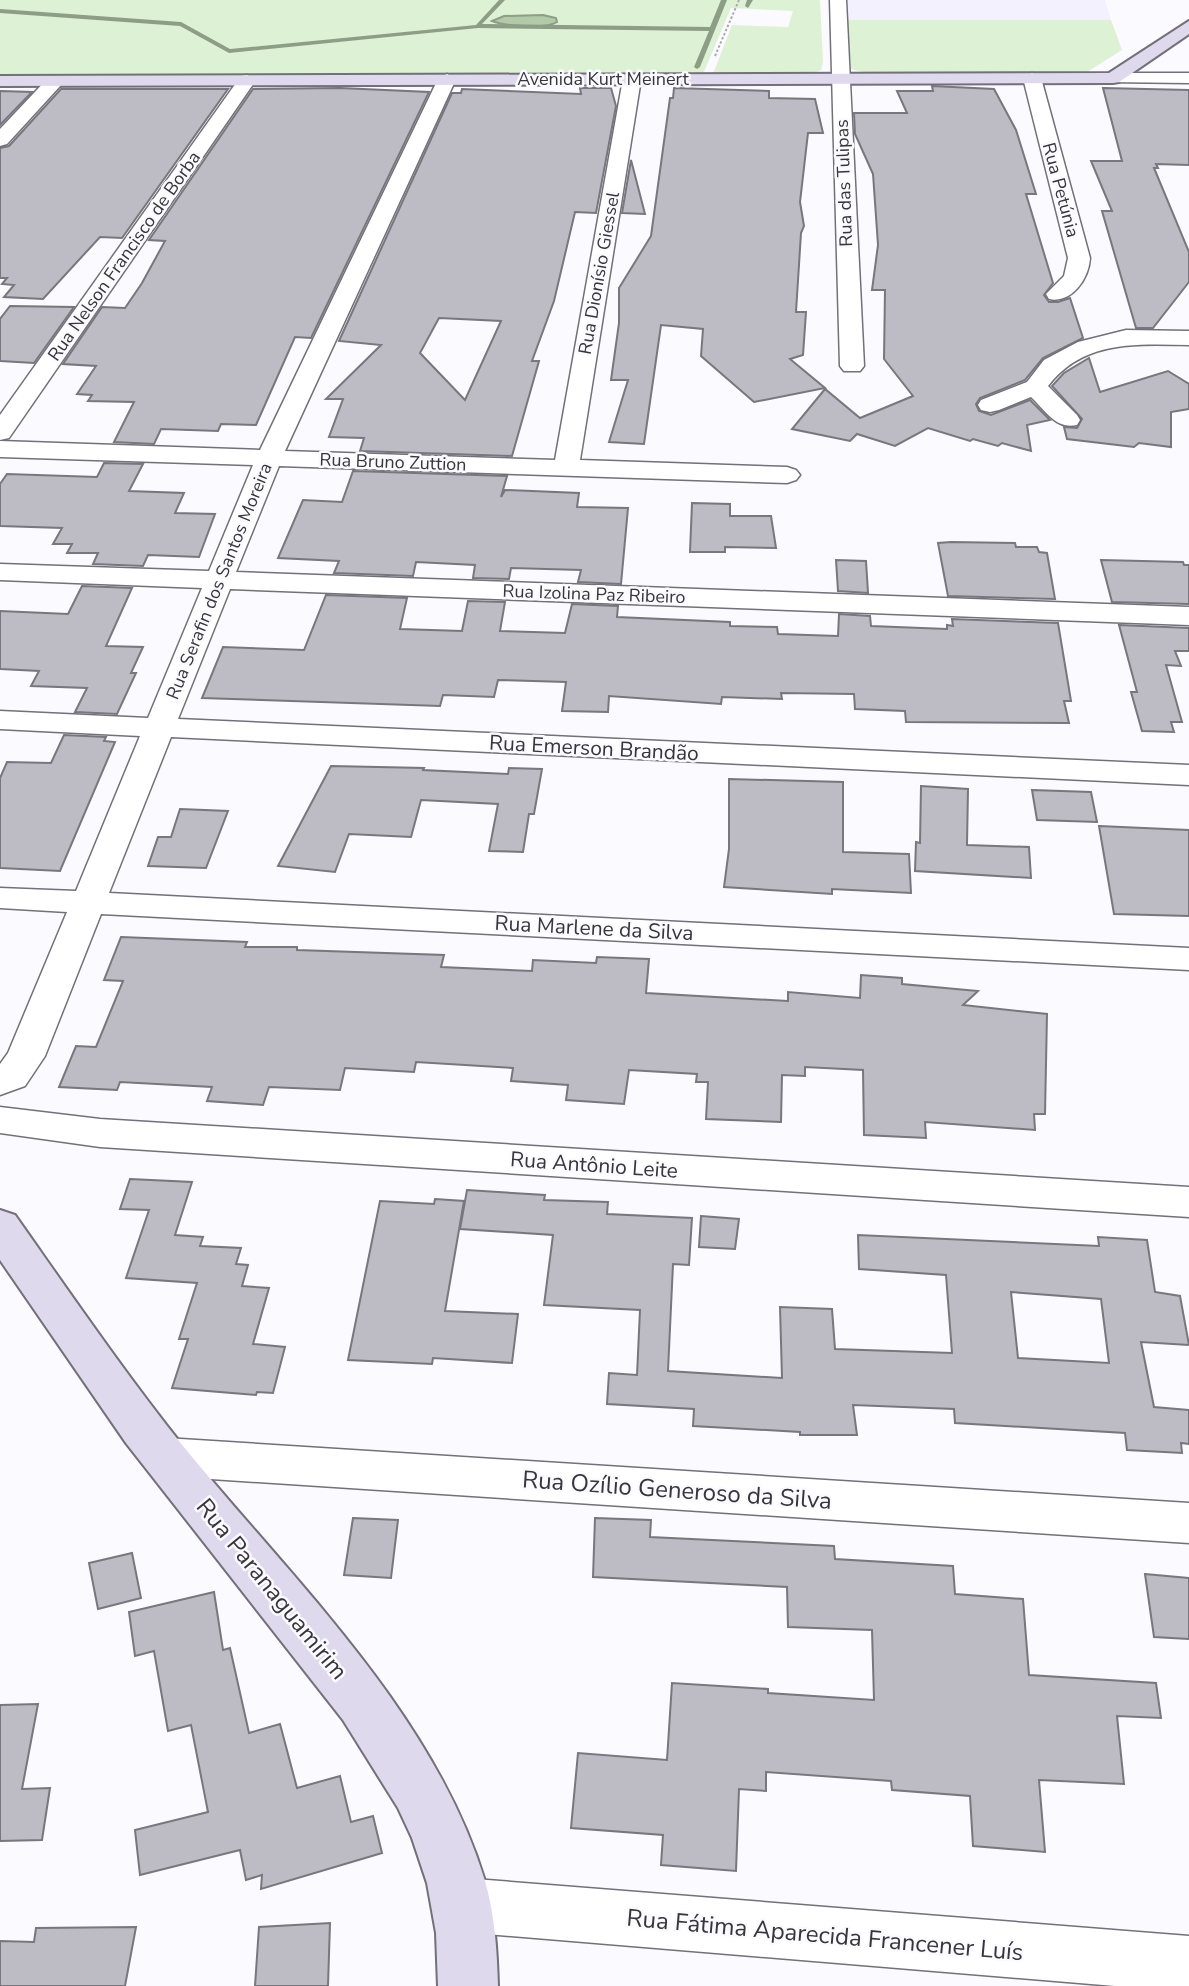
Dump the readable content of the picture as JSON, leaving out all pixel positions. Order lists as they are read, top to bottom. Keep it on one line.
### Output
{"streets":{"main road":["Avenida Kurt Meinert","Rua Paranaguamirim"],"street":["Rua das Tulipas","Rua Petúnia","Rua Nelson Francisco de Borba","Rua Dionísio Giessel","Rua Bruno Zuttion","Rua Serafin dos Santos Moreira","Rua Izolina Paz Ribeiro","Rua Emerson Brandão","Rua Marlene da Silva","Rua Antônio Leite","Rua Ozílio Generoso da Silva","Rua Fátima Aparecida Francener Luís"]},"crossings":[["Avenida Kurt Meinert","Rua das Tulipas"],["Avenida Kurt Meinert","Rua Petúnia"],["Avenida Kurt Meinert","Rua Nelson Francisco de Borba"],["Avenida Kurt Meinert","Rua Dionísio Giessel"],["Avenida Kurt Meinert","Rua Serafin dos Santos Moreira"],["Rua Dionísio Giessel","Rua Bruno Zuttion"],["Rua Bruno Zuttion","Rua Serafin dos Santos Moreira"],["Rua Serafin dos Santos Moreira","Rua Izolina Paz Ribeiro"],["Rua Serafin dos Santos Moreira","Rua Emerson Brandão"],["Rua Serafin dos Santos Moreira","Rua Marlene da Silva"],["Rua Ozílio Generoso da Silva","Rua Paranaguamirim"],["Rua Paranaguamirim","Rua Fátima Aparecida Francener Luís"]]}
